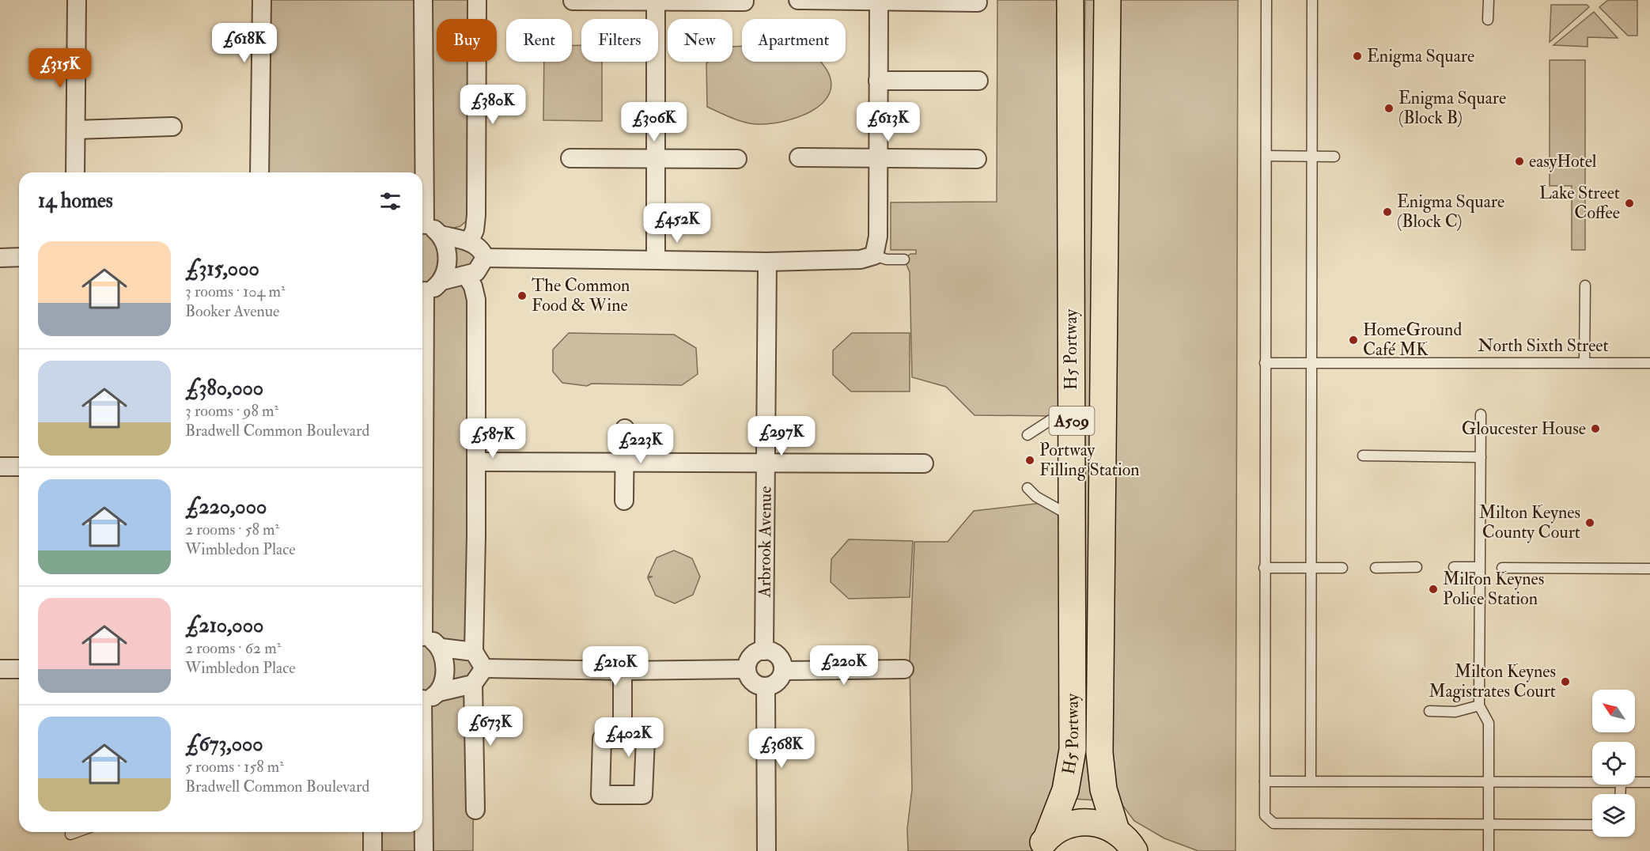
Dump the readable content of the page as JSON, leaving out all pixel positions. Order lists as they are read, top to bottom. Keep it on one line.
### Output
{"streets":{"main road":["H5 Portway","A509"],"street":["Arbrook Avenue"],"lane":["North Sixth Street"]},"places":["Enigma Square","Enigma Square (Block B)","easyHotel","Lake Street Coffee","Enigma Square (Block C)","The Common Food & Wine","HomeGround Café MK","Gloucester House","Portway Filling Station","Milton Keynes County Court","Milton Keynes Police Station","Milton Keynes Magistrates Court"],"north":"top left","page":{"chip":["Buy","Rent","Filters","New","Apartment"],"price":["£618K","£315K","£380K","£306K","£613K","£452K","£297K","£587K","£223K","£220K","£210K","£673K","£402K","£368K"],"heading":"14 homes","list":[{"name":"£315,000","note":"3 rooms · 104 m² · Booker Avenue"},{"name":"£380,000","note":"3 rooms · 98 m² · Bradwell Common Boulevard"},{"name":"£220,000","note":"2 rooms · 58 m² · Wimbledon Place"},{"name":"£210,000","note":"2 rooms · 62 m² · Wimbledon Place"},{"name":"£673,000","note":"5 rooms · 158 m² · Bradwell Common Boulevard"}]}}
